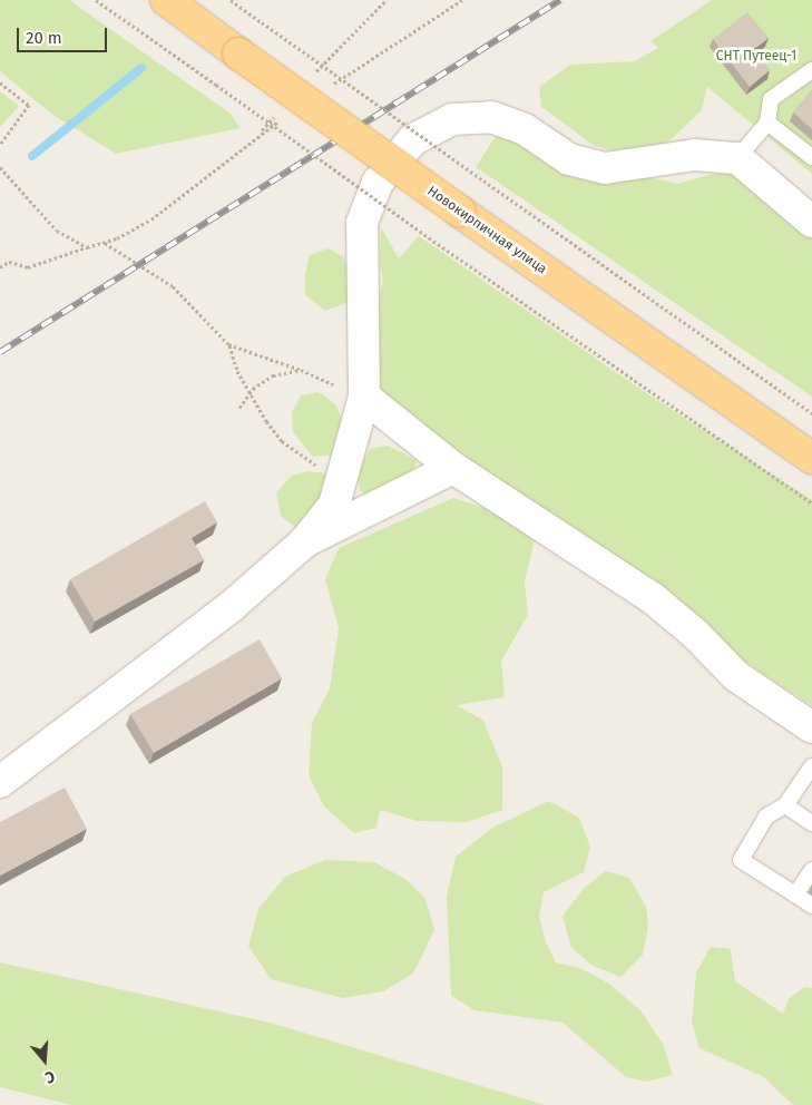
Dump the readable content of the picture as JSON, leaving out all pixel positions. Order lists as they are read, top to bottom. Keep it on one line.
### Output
{"streets":{"main road":["Новокирпичная улица"]},"parks":["СНТ Путеец-1"],"scale_bar":"20 m","north":"bottom"}
